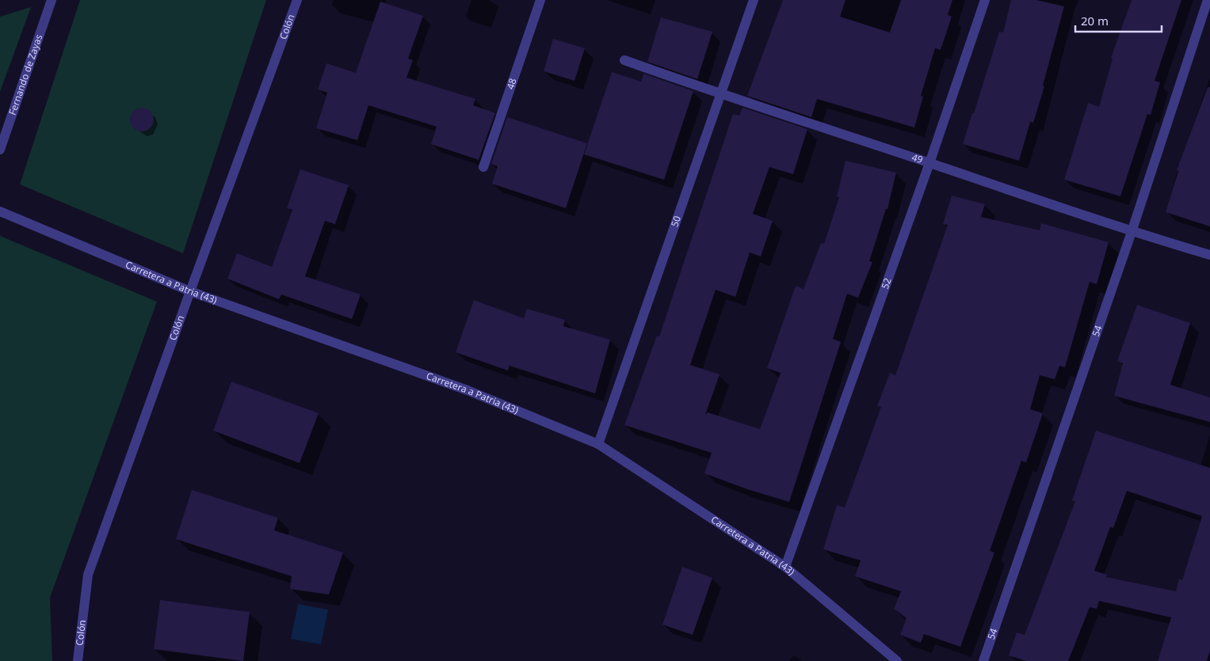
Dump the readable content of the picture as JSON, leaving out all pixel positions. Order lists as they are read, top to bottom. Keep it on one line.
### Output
{"streets":{"street":["Colón","Fernando de Zayas","48","49","50","Carretera a Patria (43)","52","54"]},"crossings":[["Colón","Carretera a Patria (43)"],["49","50"],["49","52"],["49","54"],["50","Carretera a Patria (43)"],["Carretera a Patria (43)","52"]],"scale_bar":"20 m"}
